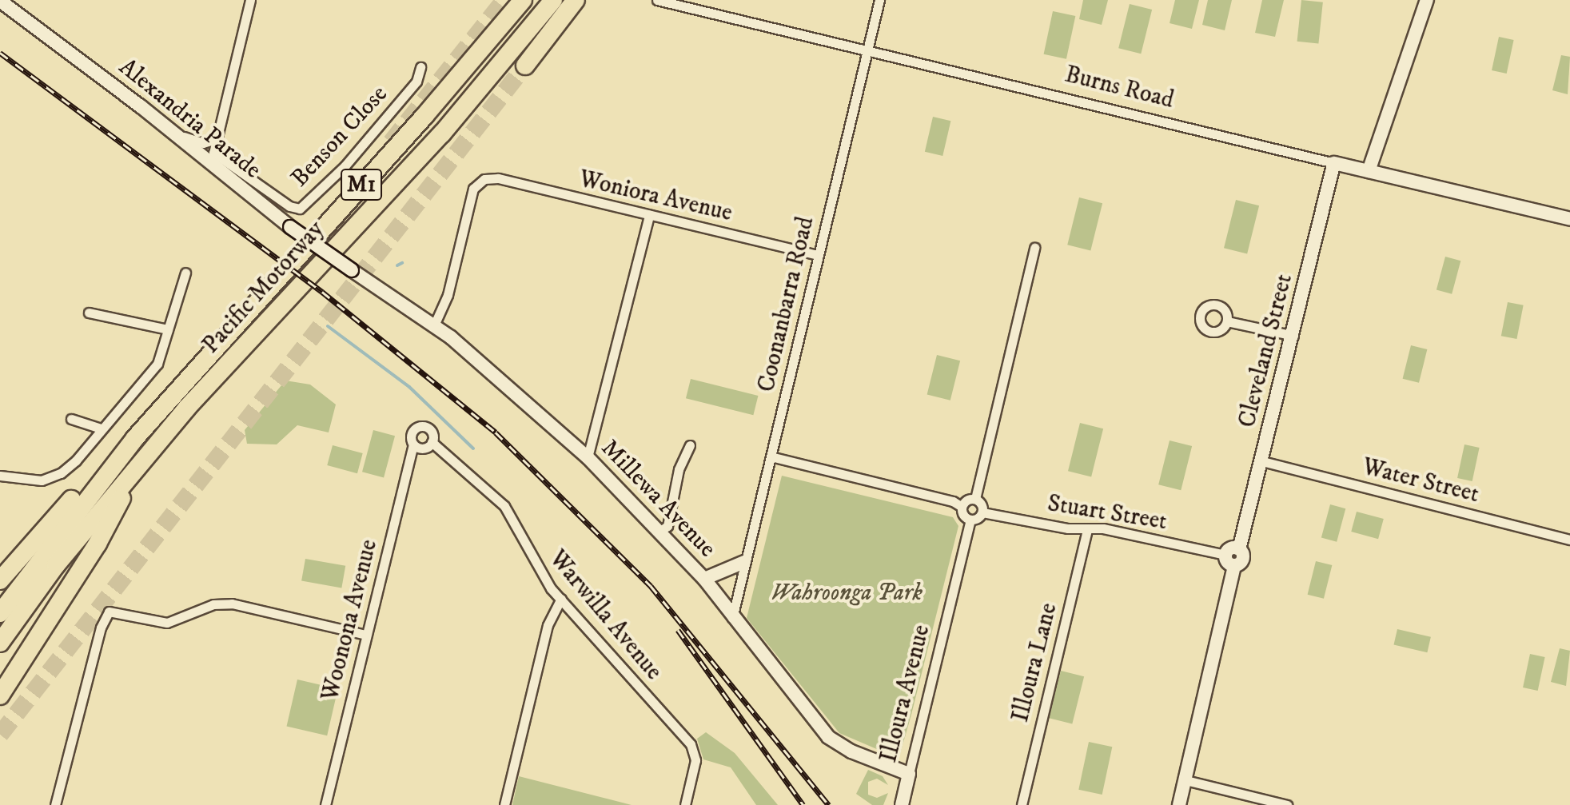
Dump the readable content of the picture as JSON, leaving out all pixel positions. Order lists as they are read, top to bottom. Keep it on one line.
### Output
{"streets":{"highway":["M1","Pacific Motorway"],"street":["Burns Road","Alexandria Parade","Benson Close","Woniora Avenue","Coonanbarra Road","Cleveland Street","Water Street","Millewa Avenue","Stuart Street","Warwilla Avenue","Woonona Avenue","Illoura Lane","Illoura Avenue"]},"crossings":[["Burns Road","Coonanbarra Road"],["Burns Road","Cleveland Street"],["Alexandria Parade","Millewa Avenue"],["M1","Pacific Motorway"],["Woniora Avenue","Coonanbarra Road"],["Woniora Avenue","Millewa Avenue"],["Coonanbarra Road","Millewa Avenue"],["Cleveland Street","Water Street"],["Cleveland Street","Stuart Street"],["Millewa Avenue","Illoura Avenue"],["Stuart Street","Illoura Lane"],["Stuart Street","Illoura Avenue"],["Warwilla Avenue","Woonona Avenue"]],"parks":["Wahroonga Park"]}
